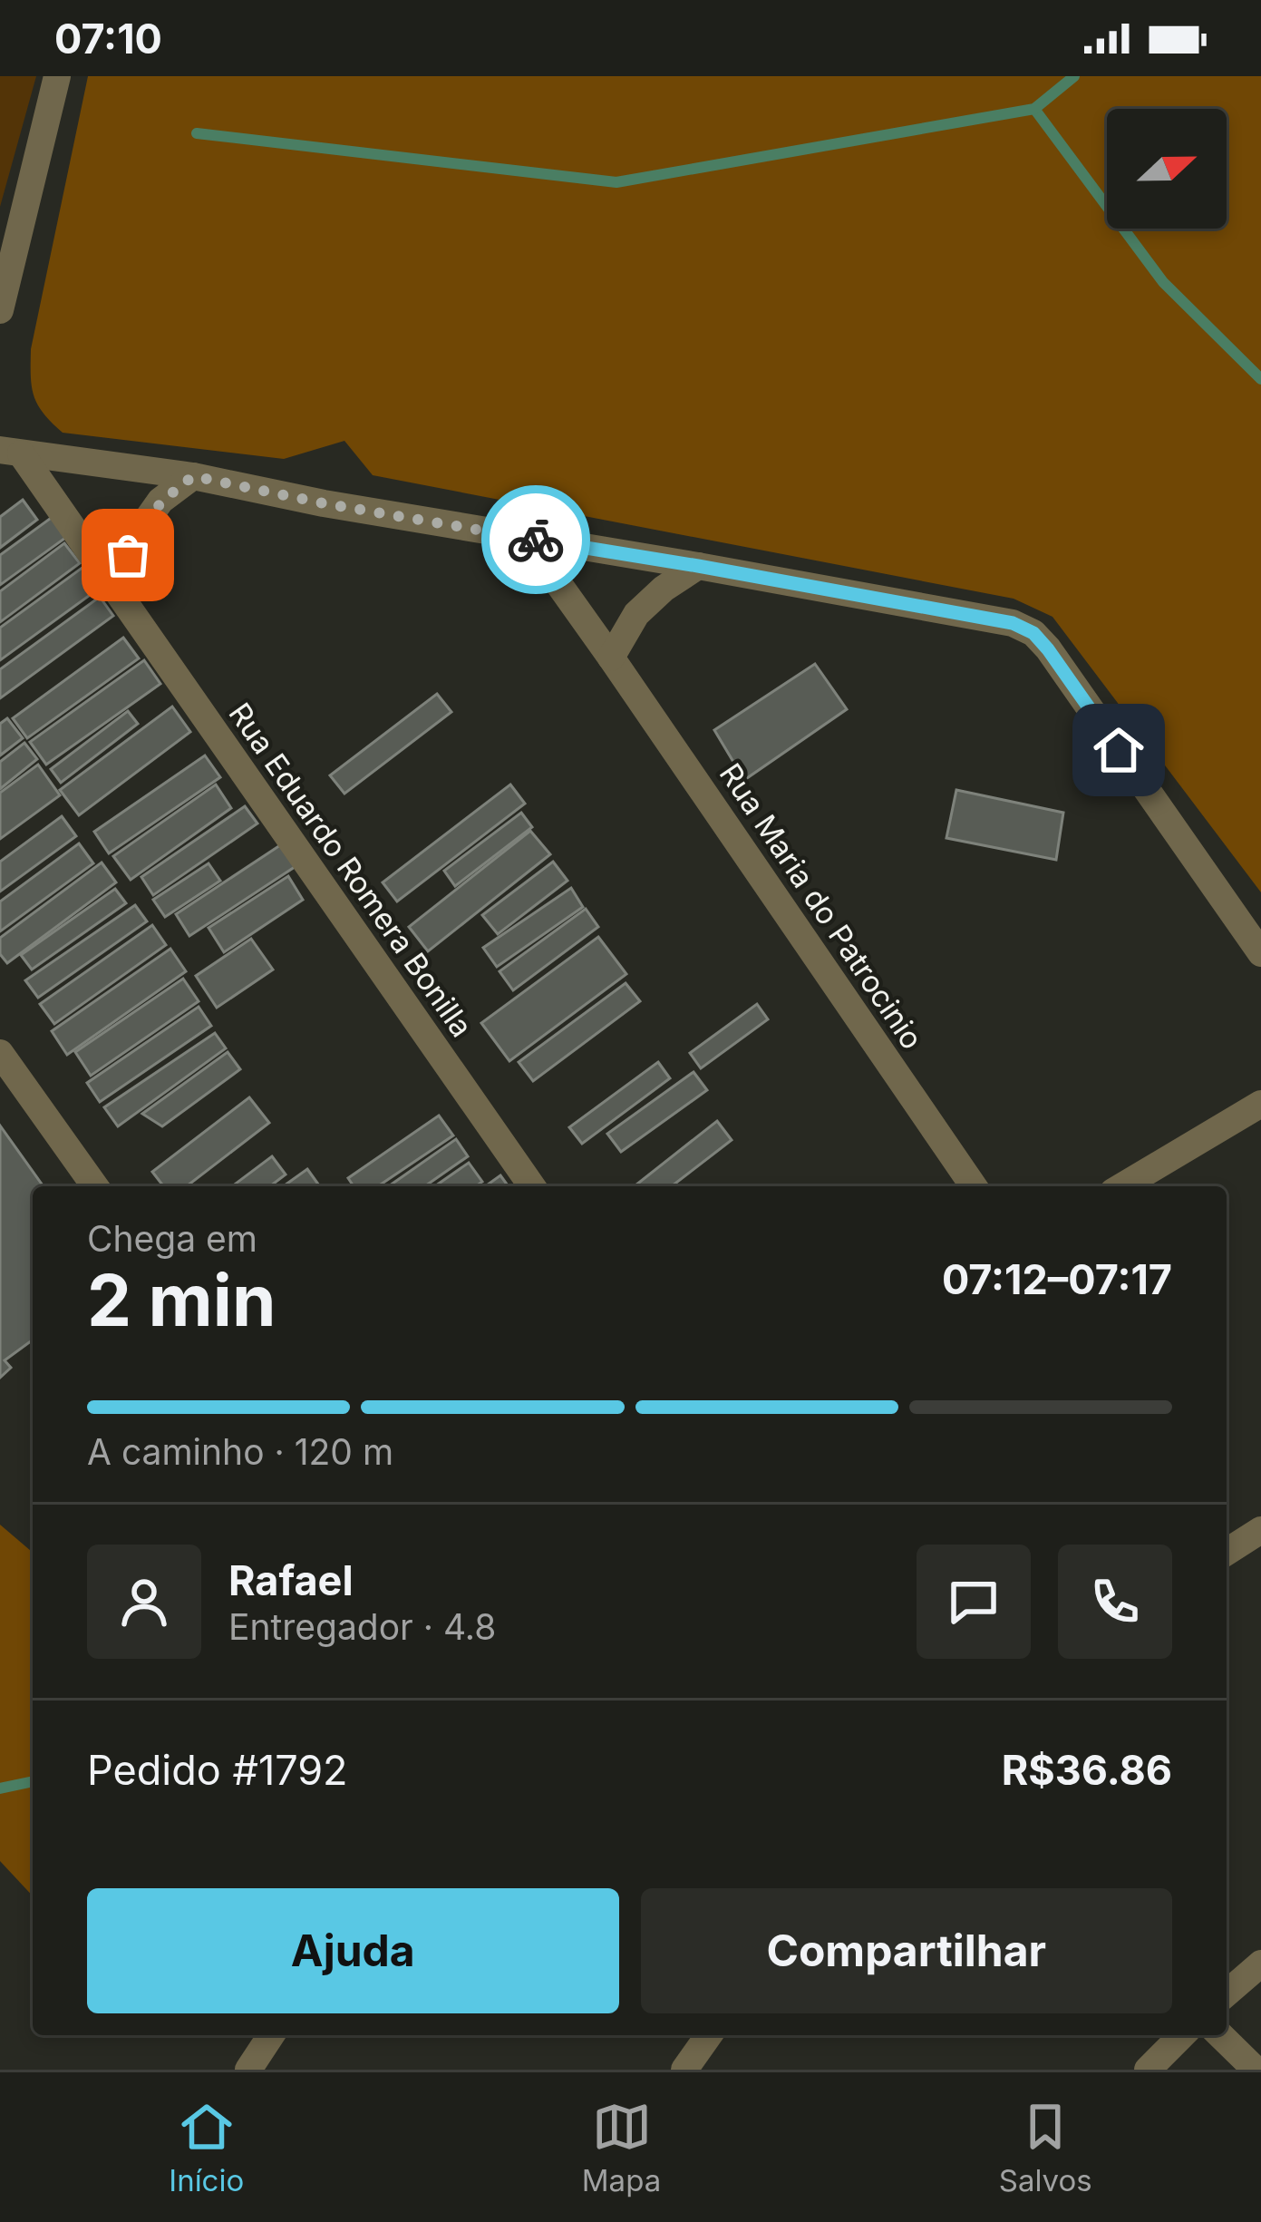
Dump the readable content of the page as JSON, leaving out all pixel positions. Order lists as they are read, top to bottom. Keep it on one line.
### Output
{"streets":{"street":["Rua Eduardo Romera Bonilla","Rua Maria do Patrocinio"]},"north":"right","page":{"status":"07:10","heading":["2 min","Chega em","07:12–07:17"],"panel":["Rafael","Entregador · 4.8","Pedido #1792","R$36.86"],"bar":"A caminho · 120 m","buttons":["Ajuda","Compartilhar"],"tabs":["Início","Mapa","Salvos"]}}
